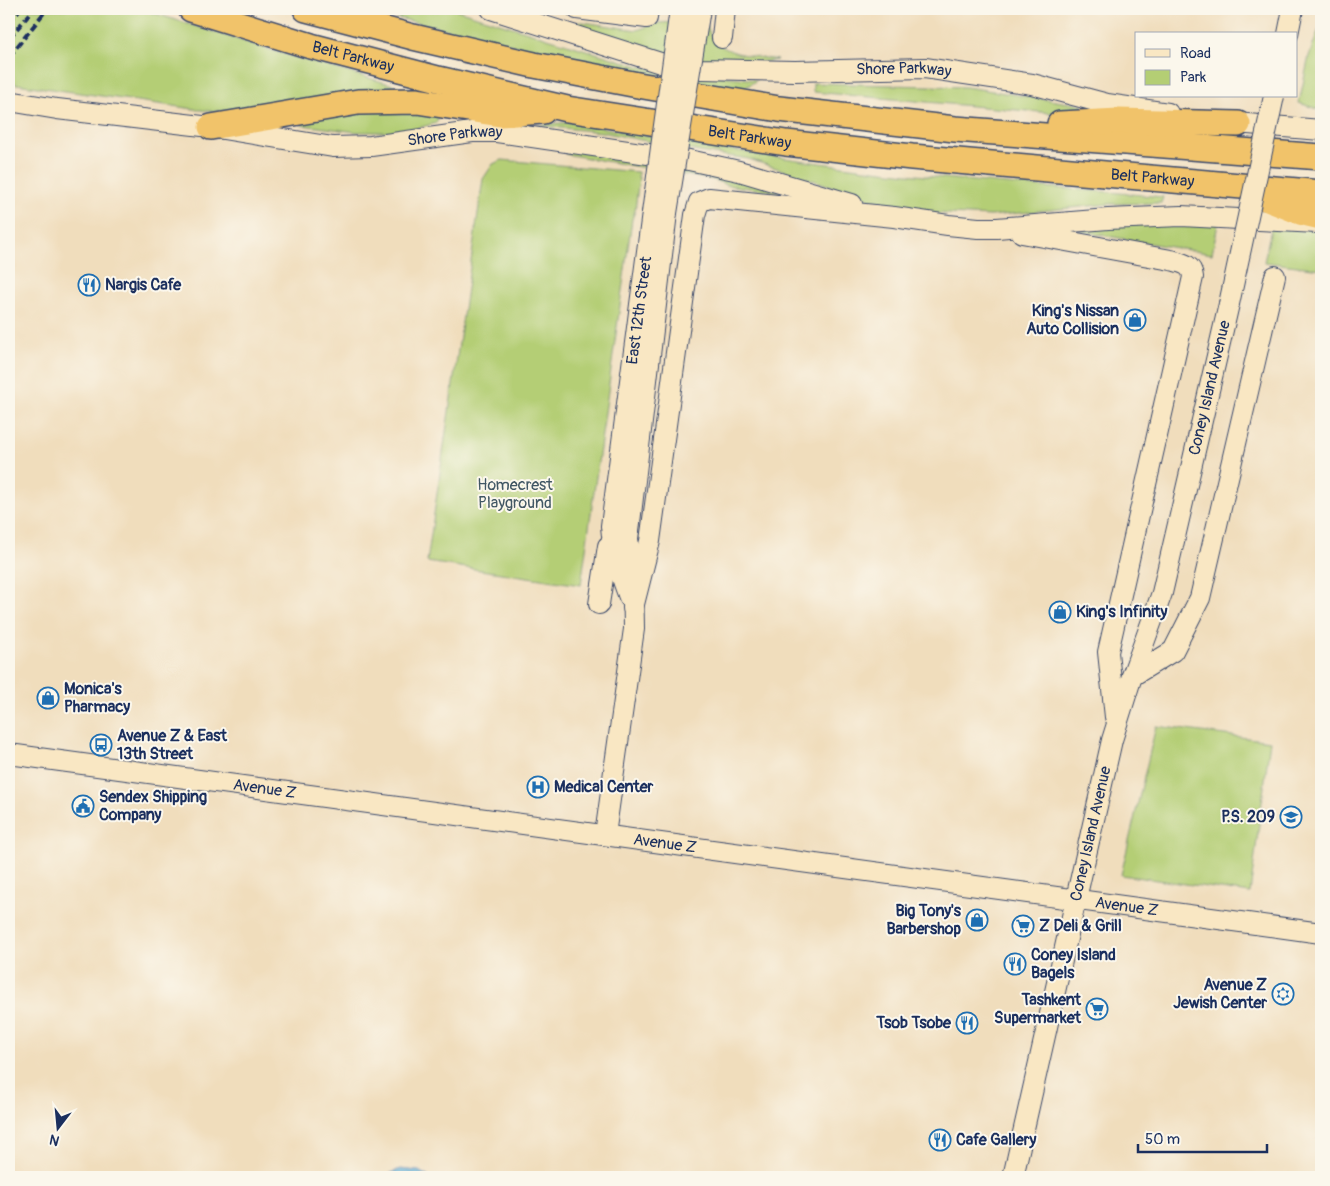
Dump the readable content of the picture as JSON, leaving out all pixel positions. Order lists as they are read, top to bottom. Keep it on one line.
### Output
{"streets":{"highway":["Belt Parkway"],"main road":["Shore Parkway","East 12th Street","Coney Island Avenue","Avenue Z"]},"crossings":[["Shore Parkway","East 12th Street"],["Shore Parkway","Coney Island Avenue"],["East 12th Street","Avenue Z"],["Coney Island Avenue","Avenue Z"]],"parks":["Homecrest Playground"],"places":{"restaurant":["Nargis Cafe","Coney Island Bagels","Tsob Tsobe","Cafe Gallery"],"shop":["King's Nissan Auto Collision","King's Infinity","Monica's Pharmacy","Big Tony's Barbershop"],"bus stop":["Avenue Z & East 13th Street"],"hospital":["Medical Center"],"public building":["Sendex Shipping Company"],"school or university":["P.S. 209"],"supermarket":["Z Deli & Grill","Tashkent Supermarket"],"synagogue":["Avenue Z Jewish Center"]},"legend":["Road","Park"],"scale_bar":"50 m","north":"bottom"}
